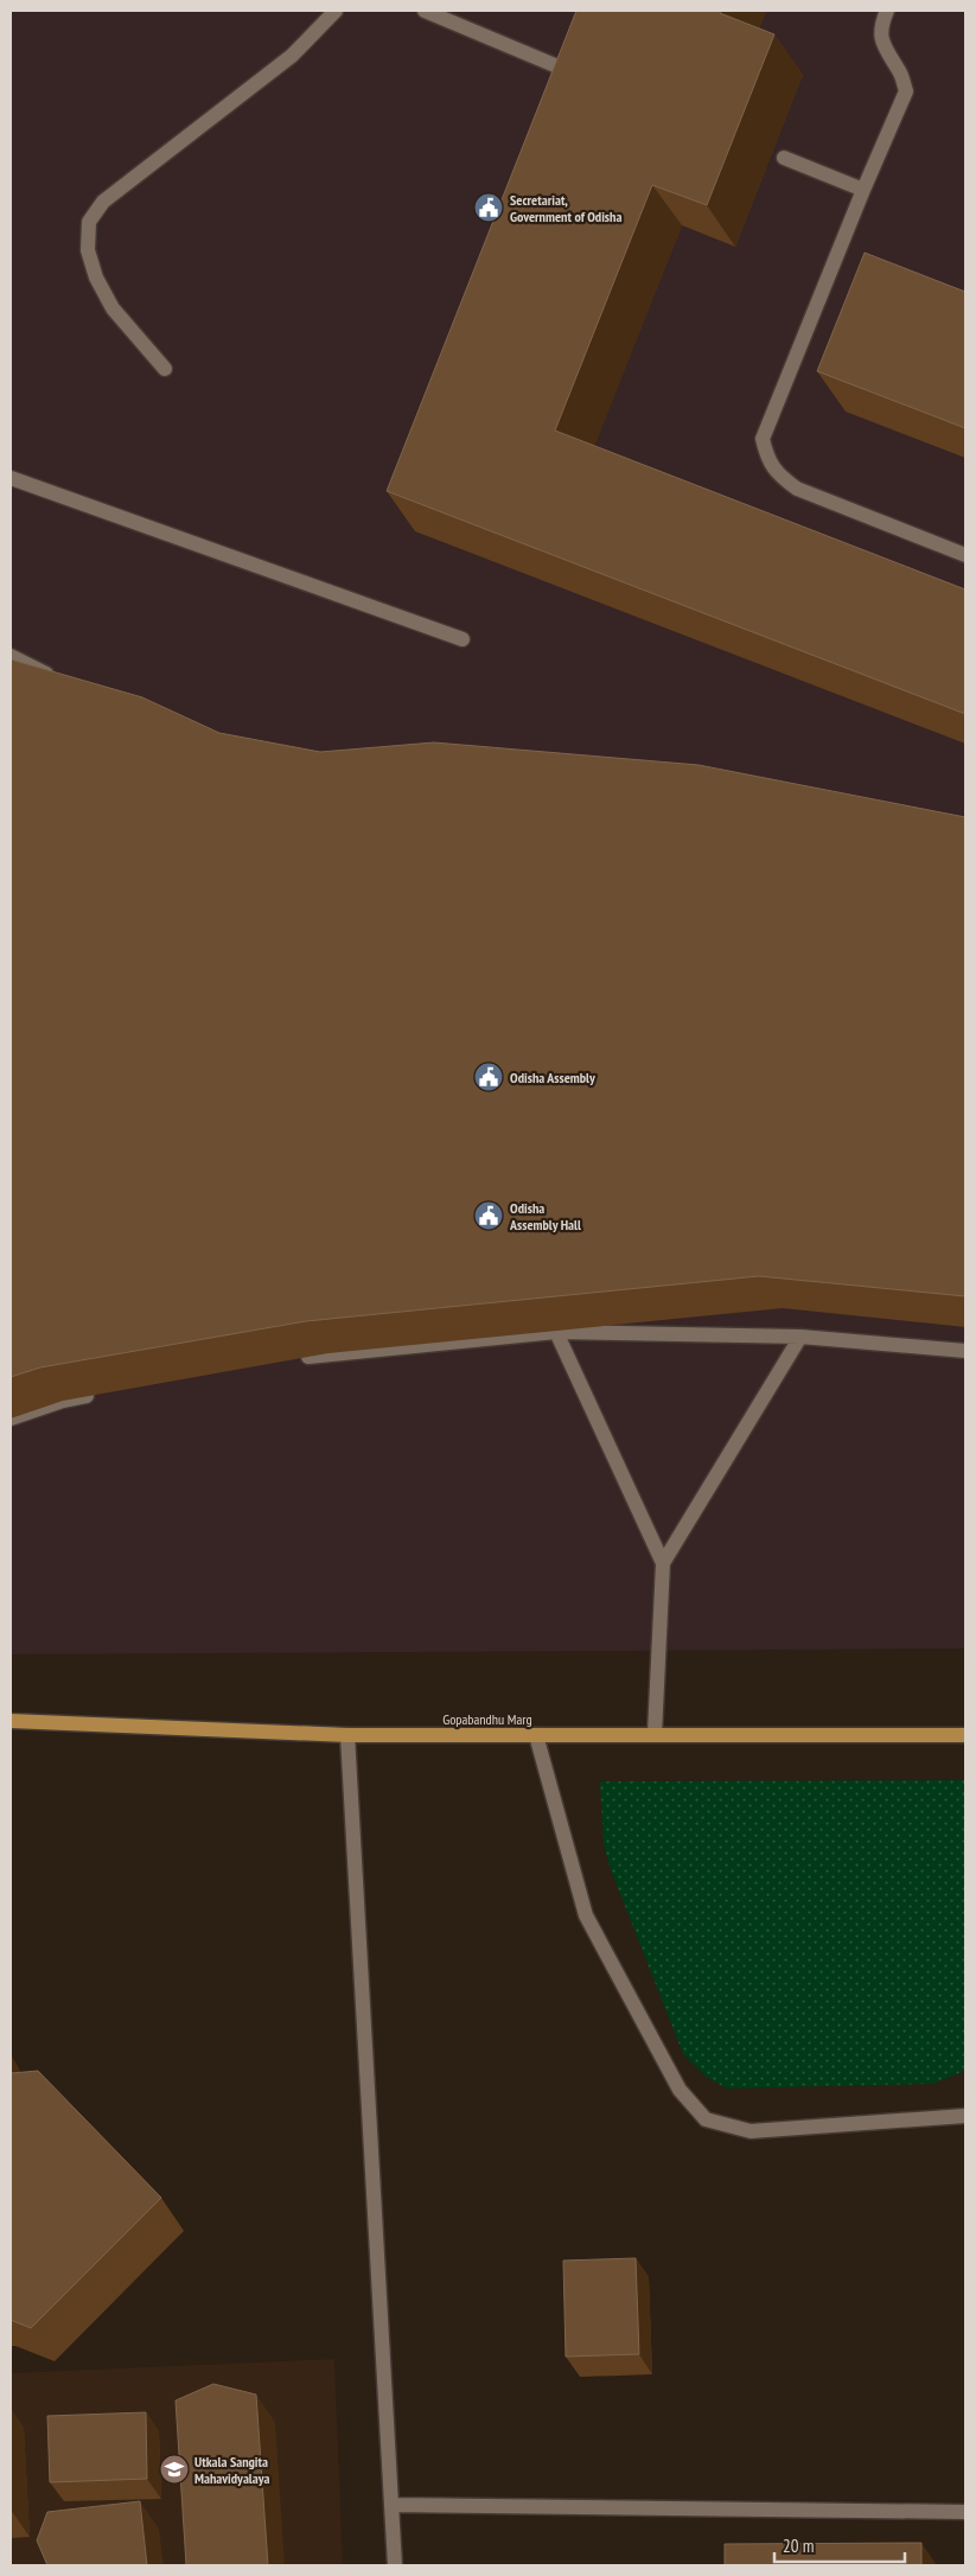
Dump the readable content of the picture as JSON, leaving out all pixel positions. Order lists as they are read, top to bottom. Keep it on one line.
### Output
{"streets":{"main road":["Gopabandhu Marg"]},"places":{"public building":["Secretariat, Government of Odisha","Odisha Assembly","Odisha Assembly Hall"],"school or university":["Utkala Sangita Mahavidyalaya"]},"scale_bar":"20 m"}
